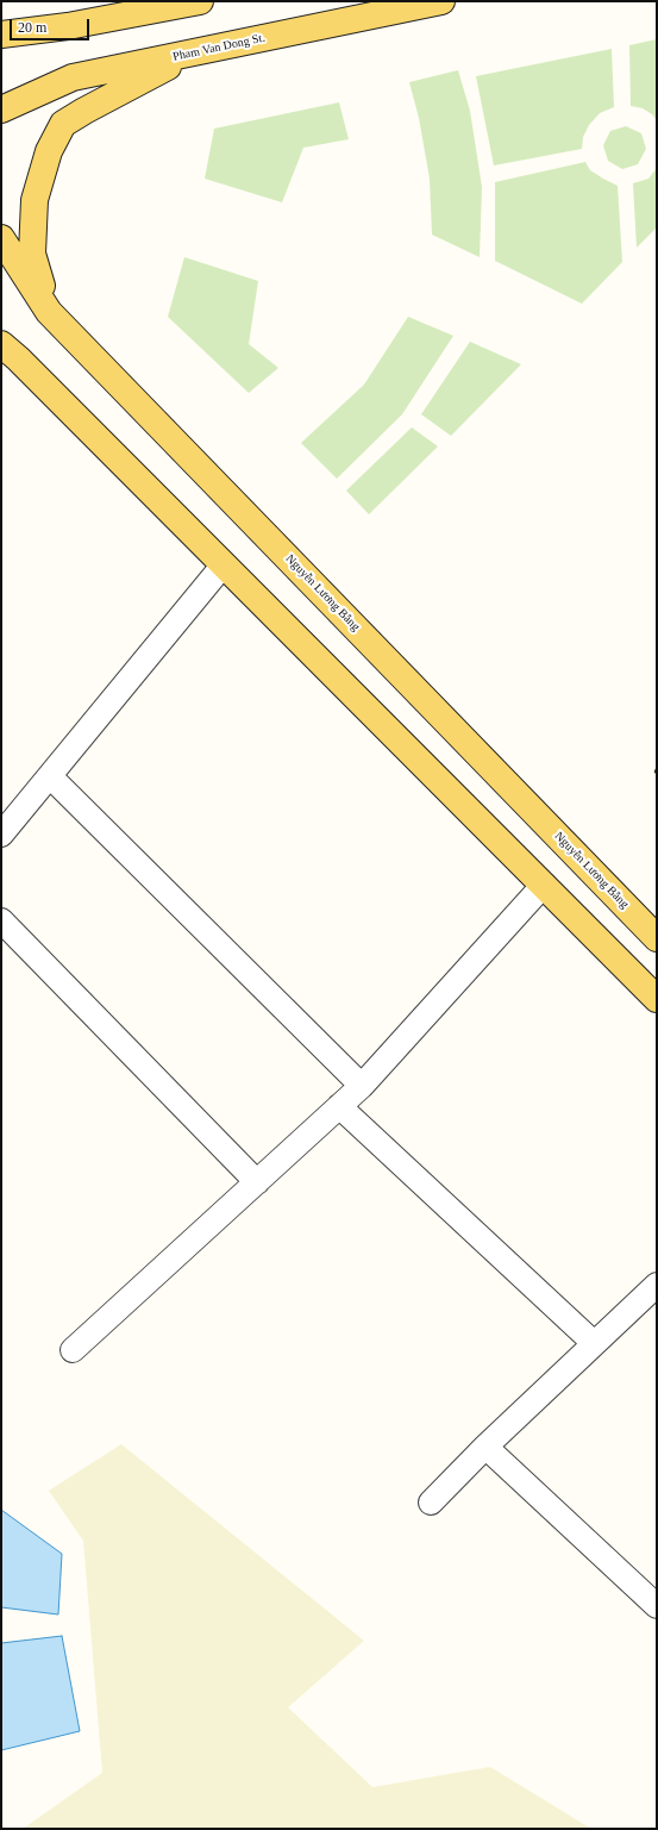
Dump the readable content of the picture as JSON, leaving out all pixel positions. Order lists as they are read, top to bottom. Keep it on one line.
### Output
{"streets":{"main road":["Pham Van Dong St.","Nguyễn Lương Bằng"]},"scale_bar":"20 m"}
